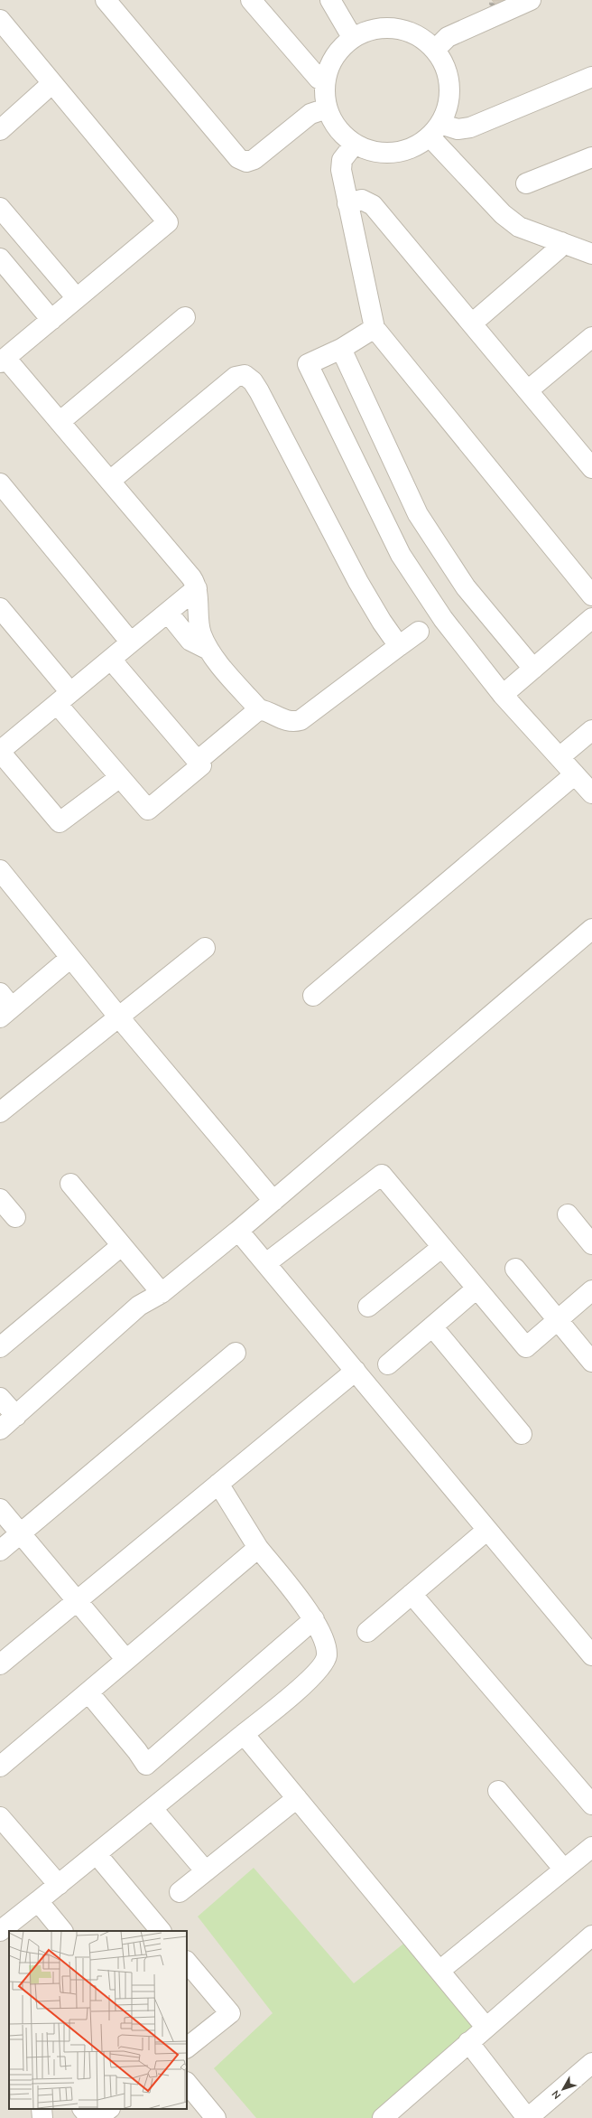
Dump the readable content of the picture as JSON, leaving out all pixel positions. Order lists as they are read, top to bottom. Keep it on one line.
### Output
{"north":"bottom left"}
